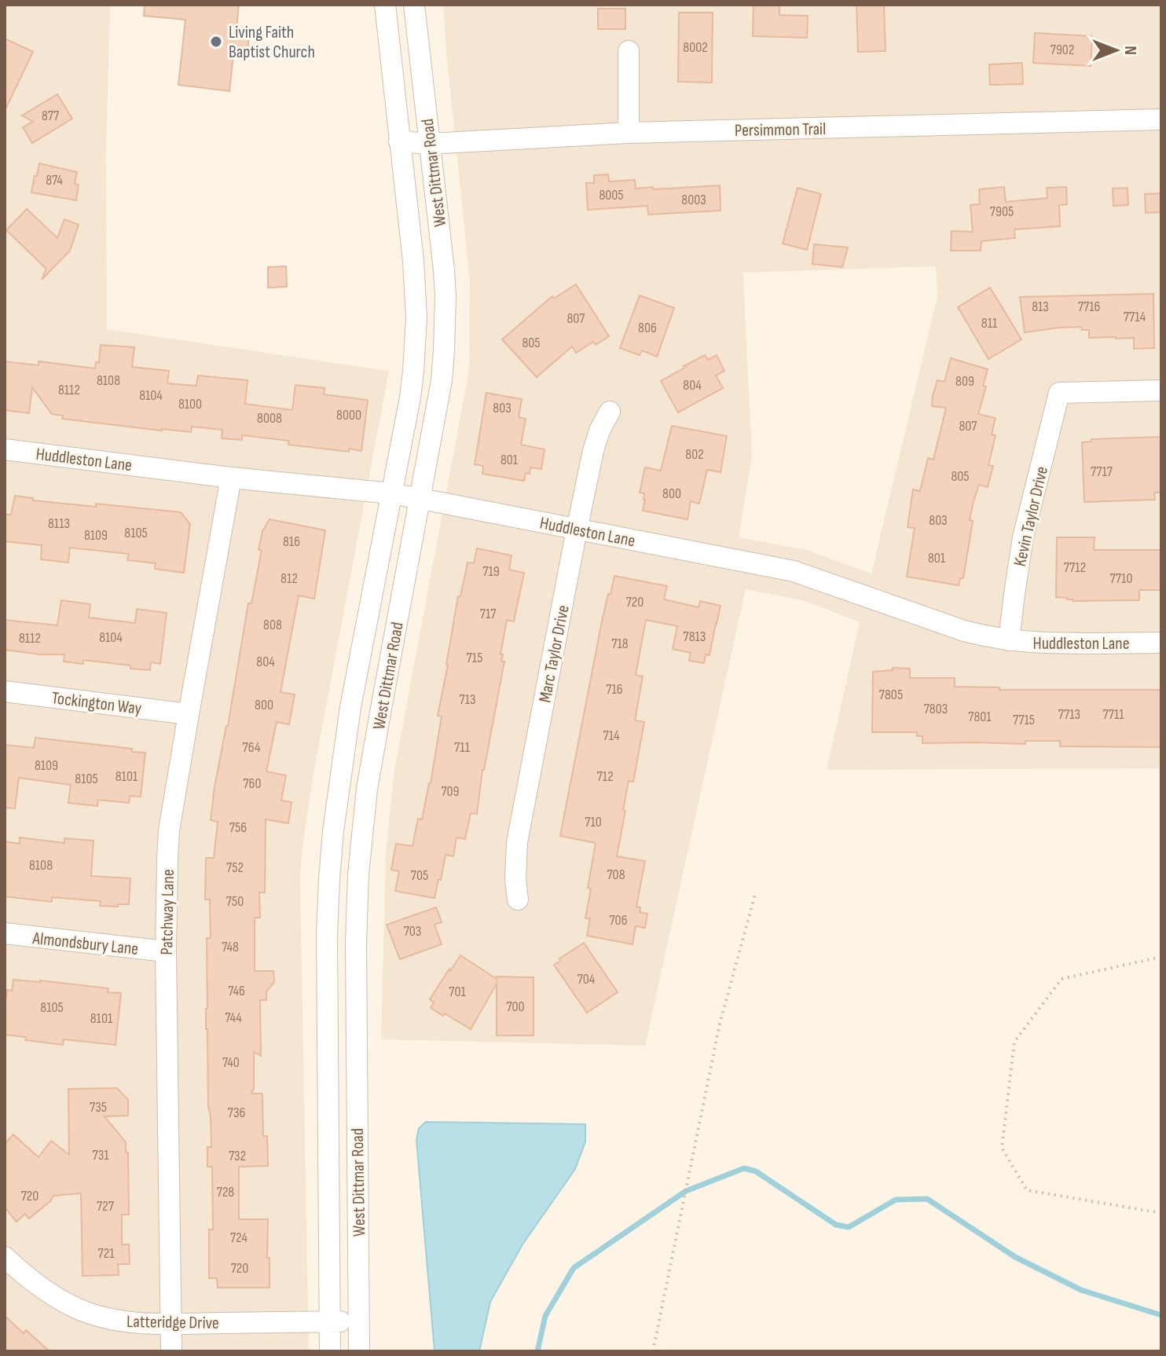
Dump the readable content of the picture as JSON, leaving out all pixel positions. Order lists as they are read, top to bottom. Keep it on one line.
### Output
{"streets":{"street":["Persimmon Trail","West Dittmar Road","Huddleston Lane","Kevin Taylor Drive","Marc Taylor Drive","Tockington Way","Patchway Lane","Almondsbury Lane","Latteridge Drive"]},"crossings":[["Persimmon Trail","West Dittmar Road"],["West Dittmar Road","Huddleston Lane"],["West Dittmar Road","Latteridge Drive"],["Huddleston Lane","Kevin Taylor Drive"],["Huddleston Lane","Marc Taylor Drive"],["Huddleston Lane","Patchway Lane"],["Tockington Way","Patchway Lane"],["Patchway Lane","Almondsbury Lane"],["Patchway Lane","Latteridge Drive"]],"places":["Living Faith Baptist Church"],"house_numbers":["8002","7902","877","874","8005","8003","7905","813","7716","7714","807","811","806","805","8108","809","804","8112","8104","8100","803","8000","8008","807","802","801","7717","805","800","803","8113","8105","8109","816","801","7712","719","812","7710","720","717","808","7813","8104","8112","718","715","804","716","7805","713","800","7803","7713","7711","7801","7715","714","764","711","8109","8101","712","8105","760","709","710","756","8108","752","708","705","750","706","703","748","704","746","701","700","8105","744","8101","740","735","736","731","732","728","720","727","724","721","720"],"north":"right"}
